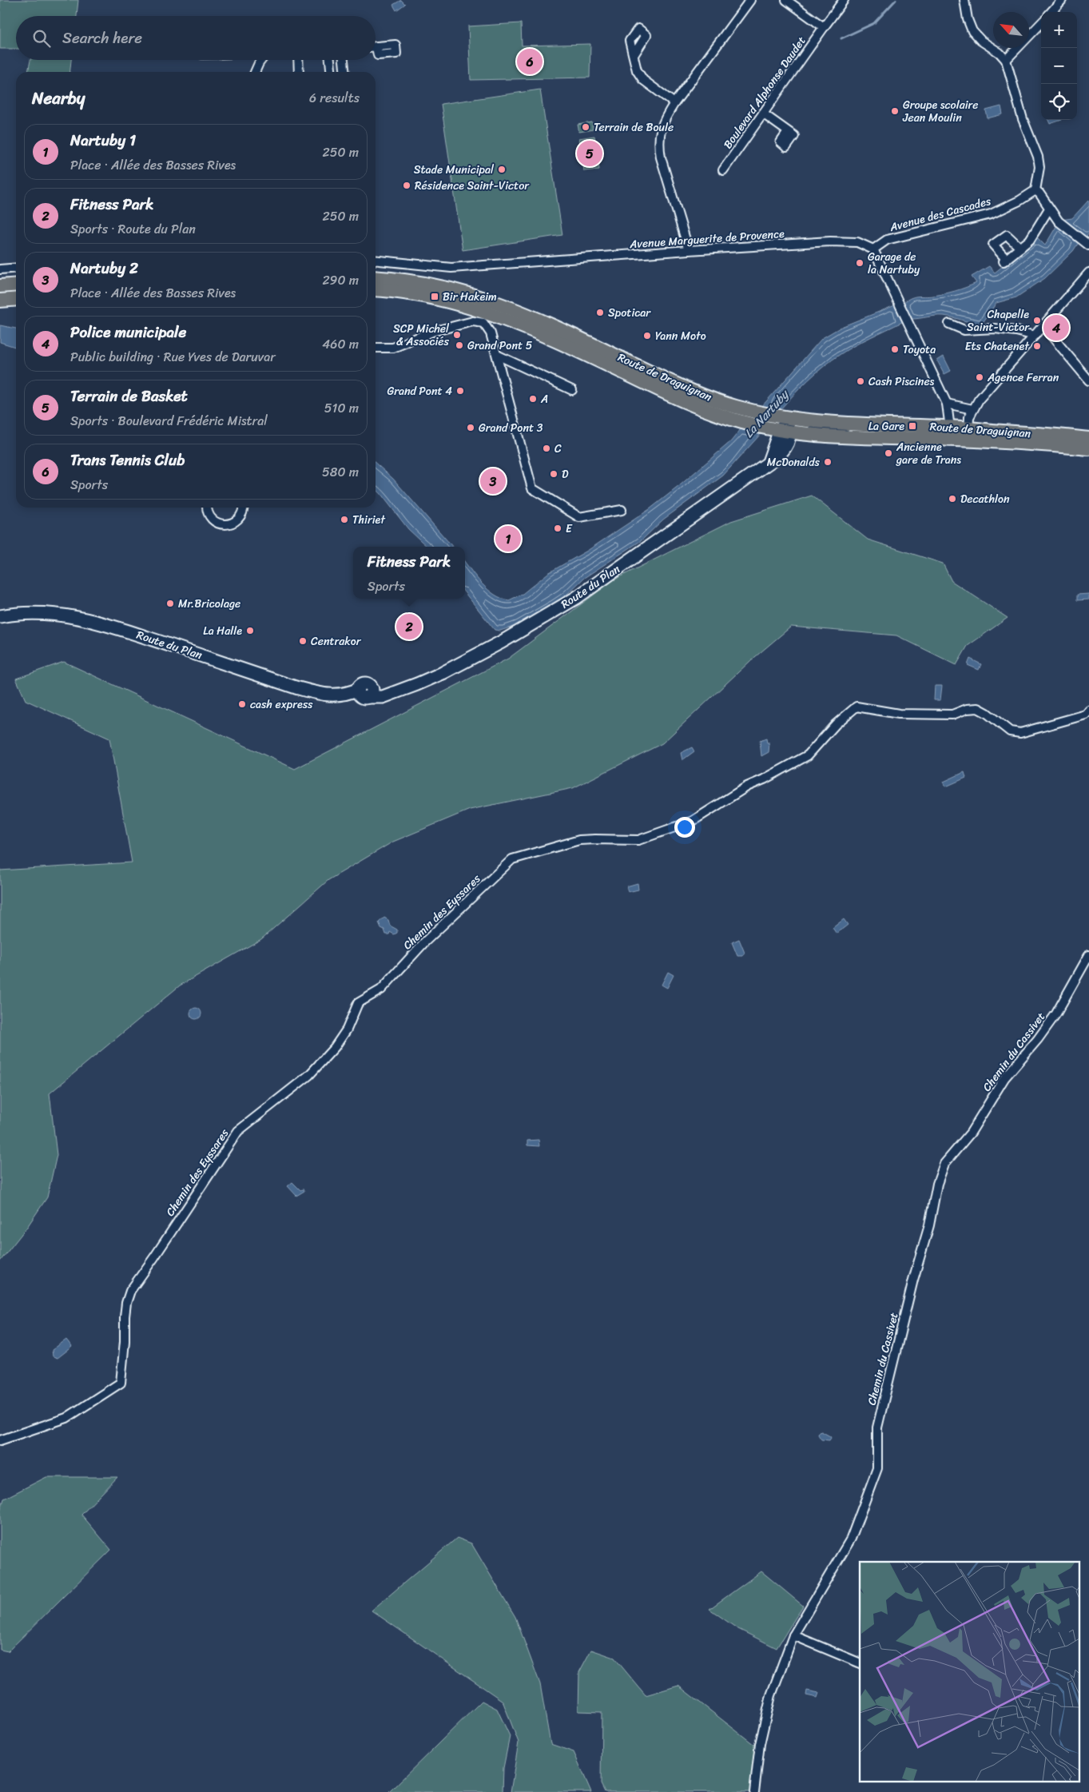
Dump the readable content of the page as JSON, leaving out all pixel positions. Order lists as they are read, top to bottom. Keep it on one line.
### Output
{"streets":{"main road":["Route de Draguignan"],"street":["Boulevard Alphonse Daudet","Avenue des Cascades","Avenue Marguerite de Provence","Route du Plan","Chemin des Eyssares","Chemin du Cassivet"]},"crossings":[["Avenue des Cascades","Avenue Marguerite de Provence"],["Route de Draguignan","Route du Plan"]],"water":["La Nartuby"],"places":{"other":["Groupe scolaire Jean Moulin","Terrain de Boule","Stade Municipal","Résidence Saint-Victor","Garage de la Nartuby","Spoticar","Chapelle Saint-Victor","SCP Michel & Associés","Yann Moto","Grand Pont 5","Ets Chatenet","Toyota","Agence Ferran","Cash Piscines","Grand Pont 4","A","Grand Pont 3","C","Ancienne gare de Trans","McDonalds","D","Decathlon","Thiriet","E","Mr.Bricolage","La Halle","Centrakor","cash express"],"transit":["Bir Hakeim","La Gare"]},"north":"top left","page":{"map_buttons":["+","−"],"search":"Search here","pins":["6","5","4","3","1","2"],"heading":["Nearby","6 results"],"list":[{"mark":"1","name":"Nartuby 1","note":"Place · Allée des Basses Rives","value":"250 m"},{"mark":"2","name":"Fitness Park","note":"Sports · Route du Plan","value":"250 m"},{"mark":"3","name":"Nartuby 2","note":"Place · Allée des Basses Rives","value":"290 m"},{"mark":"4","name":"Police municipale","note":"Public building · Rue Yves de Daruvar","value":"460 m"},{"mark":"5","name":"Terrain de Basket","note":"Sports · Boulevard Frédéric Mistral","value":"510 m"},{"mark":"6","name":"Trans Tennis Club","note":"Sports","value":"580 m"}],"popup":["Fitness Park","Sports"]}}
